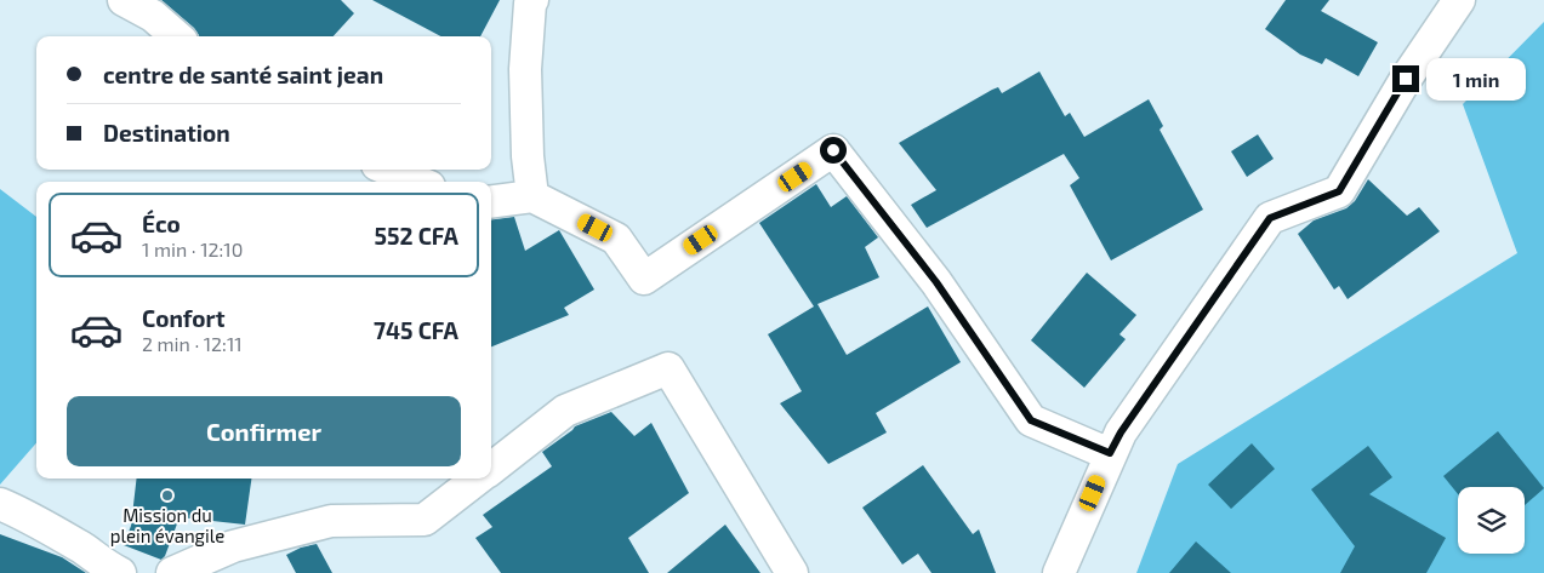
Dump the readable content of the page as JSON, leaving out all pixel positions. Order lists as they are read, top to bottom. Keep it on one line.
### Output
{"places":["Mission du plein évangile"],"page":{"banner":["centre de santé saint jean","Destination"],"bubble":"1 min","list":[{"name":"Éco","note":"1 min · 12:10","value":"552 CFA"},{"name":"Confort","note":"2 min · 12:11","value":"745 CFA"}],"buttons":"Confirmer"}}
